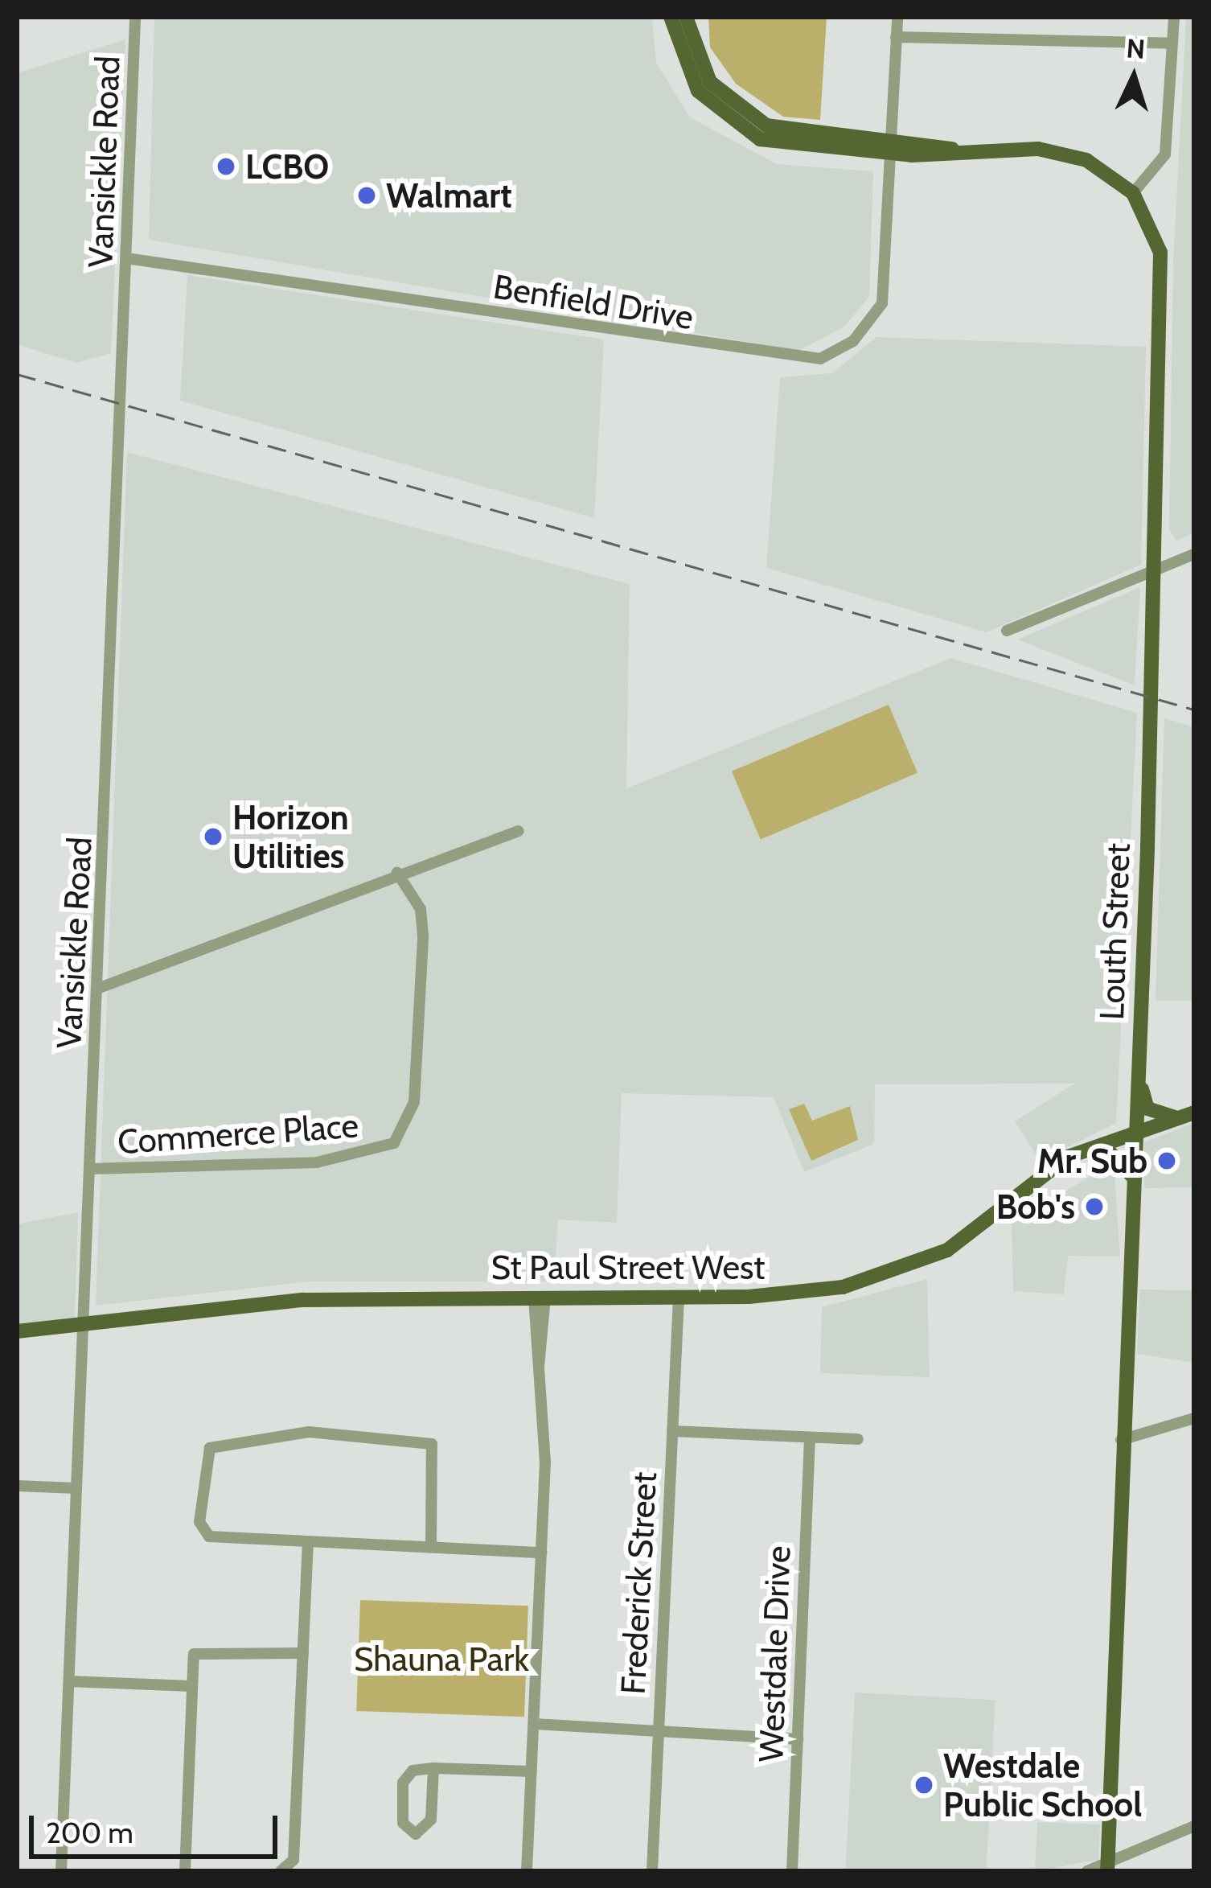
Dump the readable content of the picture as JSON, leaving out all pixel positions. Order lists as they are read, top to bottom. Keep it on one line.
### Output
{"streets":{"main road":["Louth Street","St Paul Street West"],"street":["Vansickle Road","Benfield Drive","Commerce Place","Frederick Street","Westdale Drive"]},"crossings":[["Vansickle Road","Benfield Drive"],["Vansickle Road","Commerce Place"],["Vansickle Road","St Paul Street West"],["Louth Street","St Paul Street West"],["St Paul Street West","Frederick Street"]],"parks":["Shauna Park"],"places":["LCBO","Walmart","Horizon Utilities","Mr. Sub","Bob's","Westdale Public School"],"scale_bar":"200 m","north":"top"}
